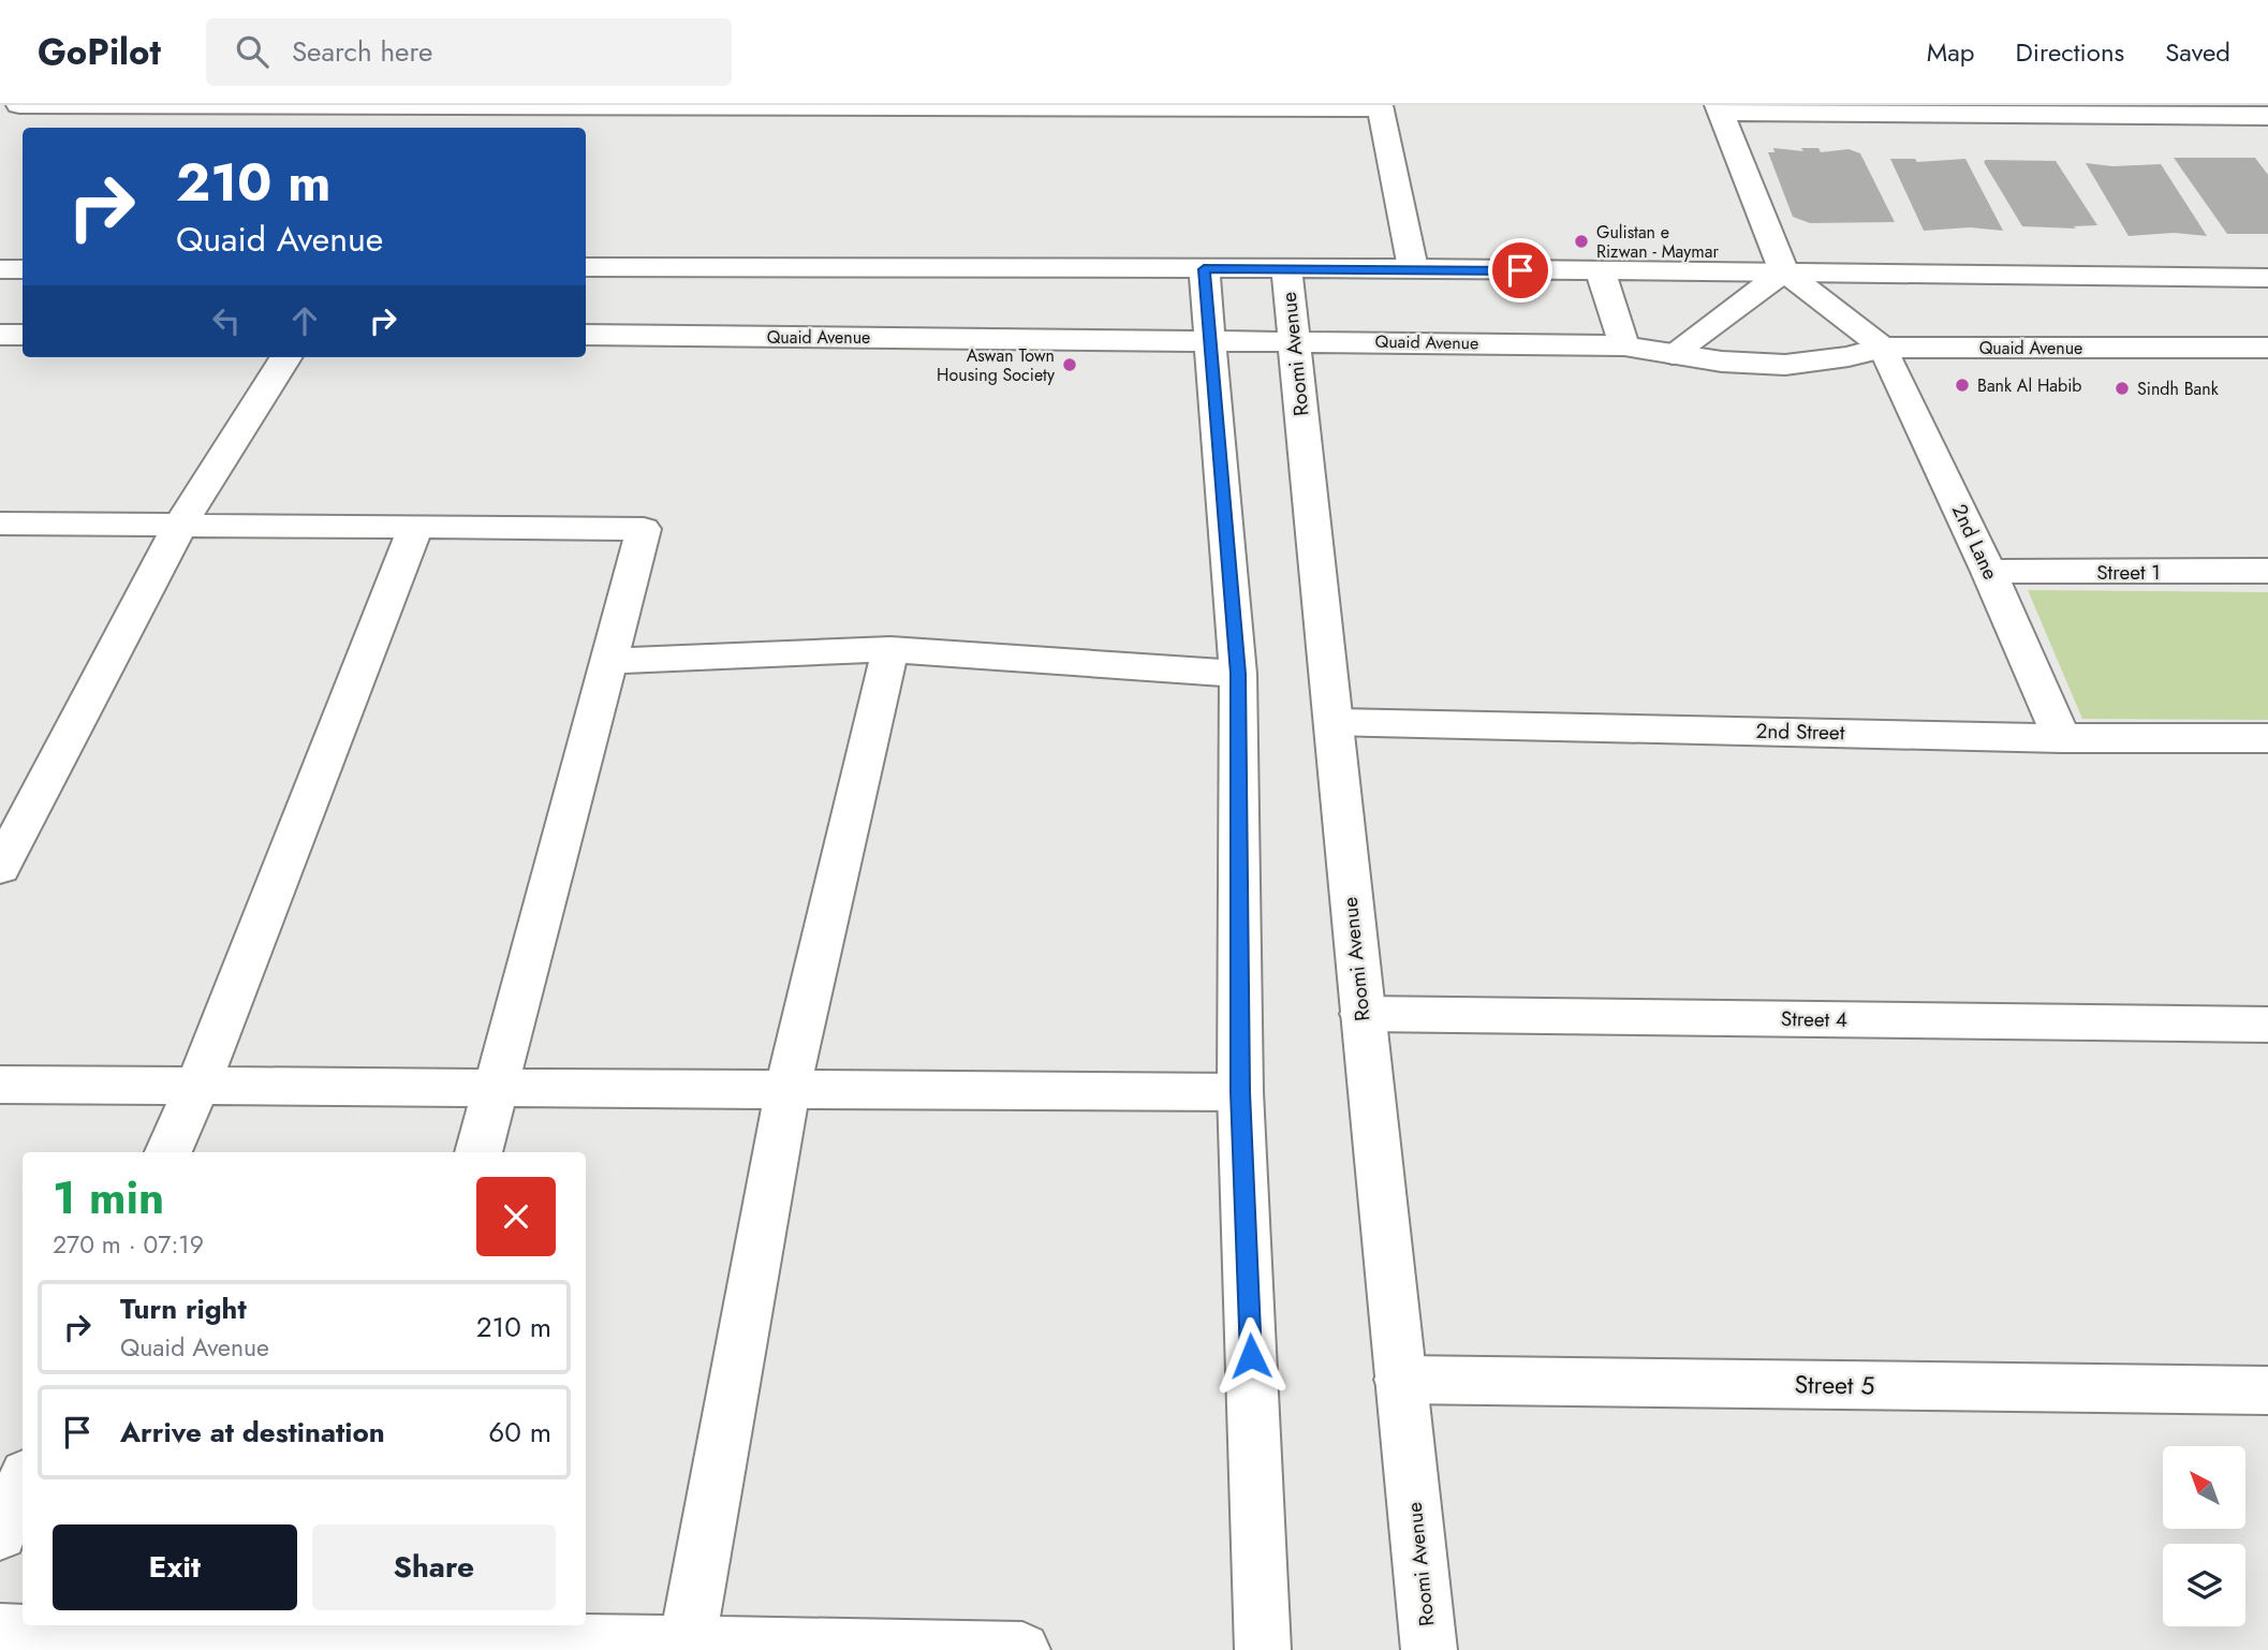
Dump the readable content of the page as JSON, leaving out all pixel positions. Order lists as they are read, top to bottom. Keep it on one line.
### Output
{"streets":{"street":["Quaid Avenue","Roomi Avenue","2nd Lane","Street 1","2nd Street","Street 4","Street 5"]},"crossings":[["Quaid Avenue","Roomi Avenue"],["Quaid Avenue","2nd Lane"],["Roomi Avenue","2nd Street"],["Roomi Avenue","Street 4"],["Roomi Avenue","Street 5"],["2nd Lane","Street 1"],["2nd Lane","2nd Street"]],"places":["Gulistan e Rizwan - Maymar","Aswan Town Housing Society","Bank Al Habib","Sindh Bank"],"north":"top left","page":{"header":"GoPilot","search":"Search here","nav":["Map","Directions","Saved"],"turn":["210 m","Quaid Avenue"],"heading":["1 min","270 m · 07:19"],"list":[{"name":"Turn right","note":"Quaid Avenue","value":"210 m"},{"name":"Arrive at destination","value":"60 m"}],"buttons":["Exit","Share"]}}
